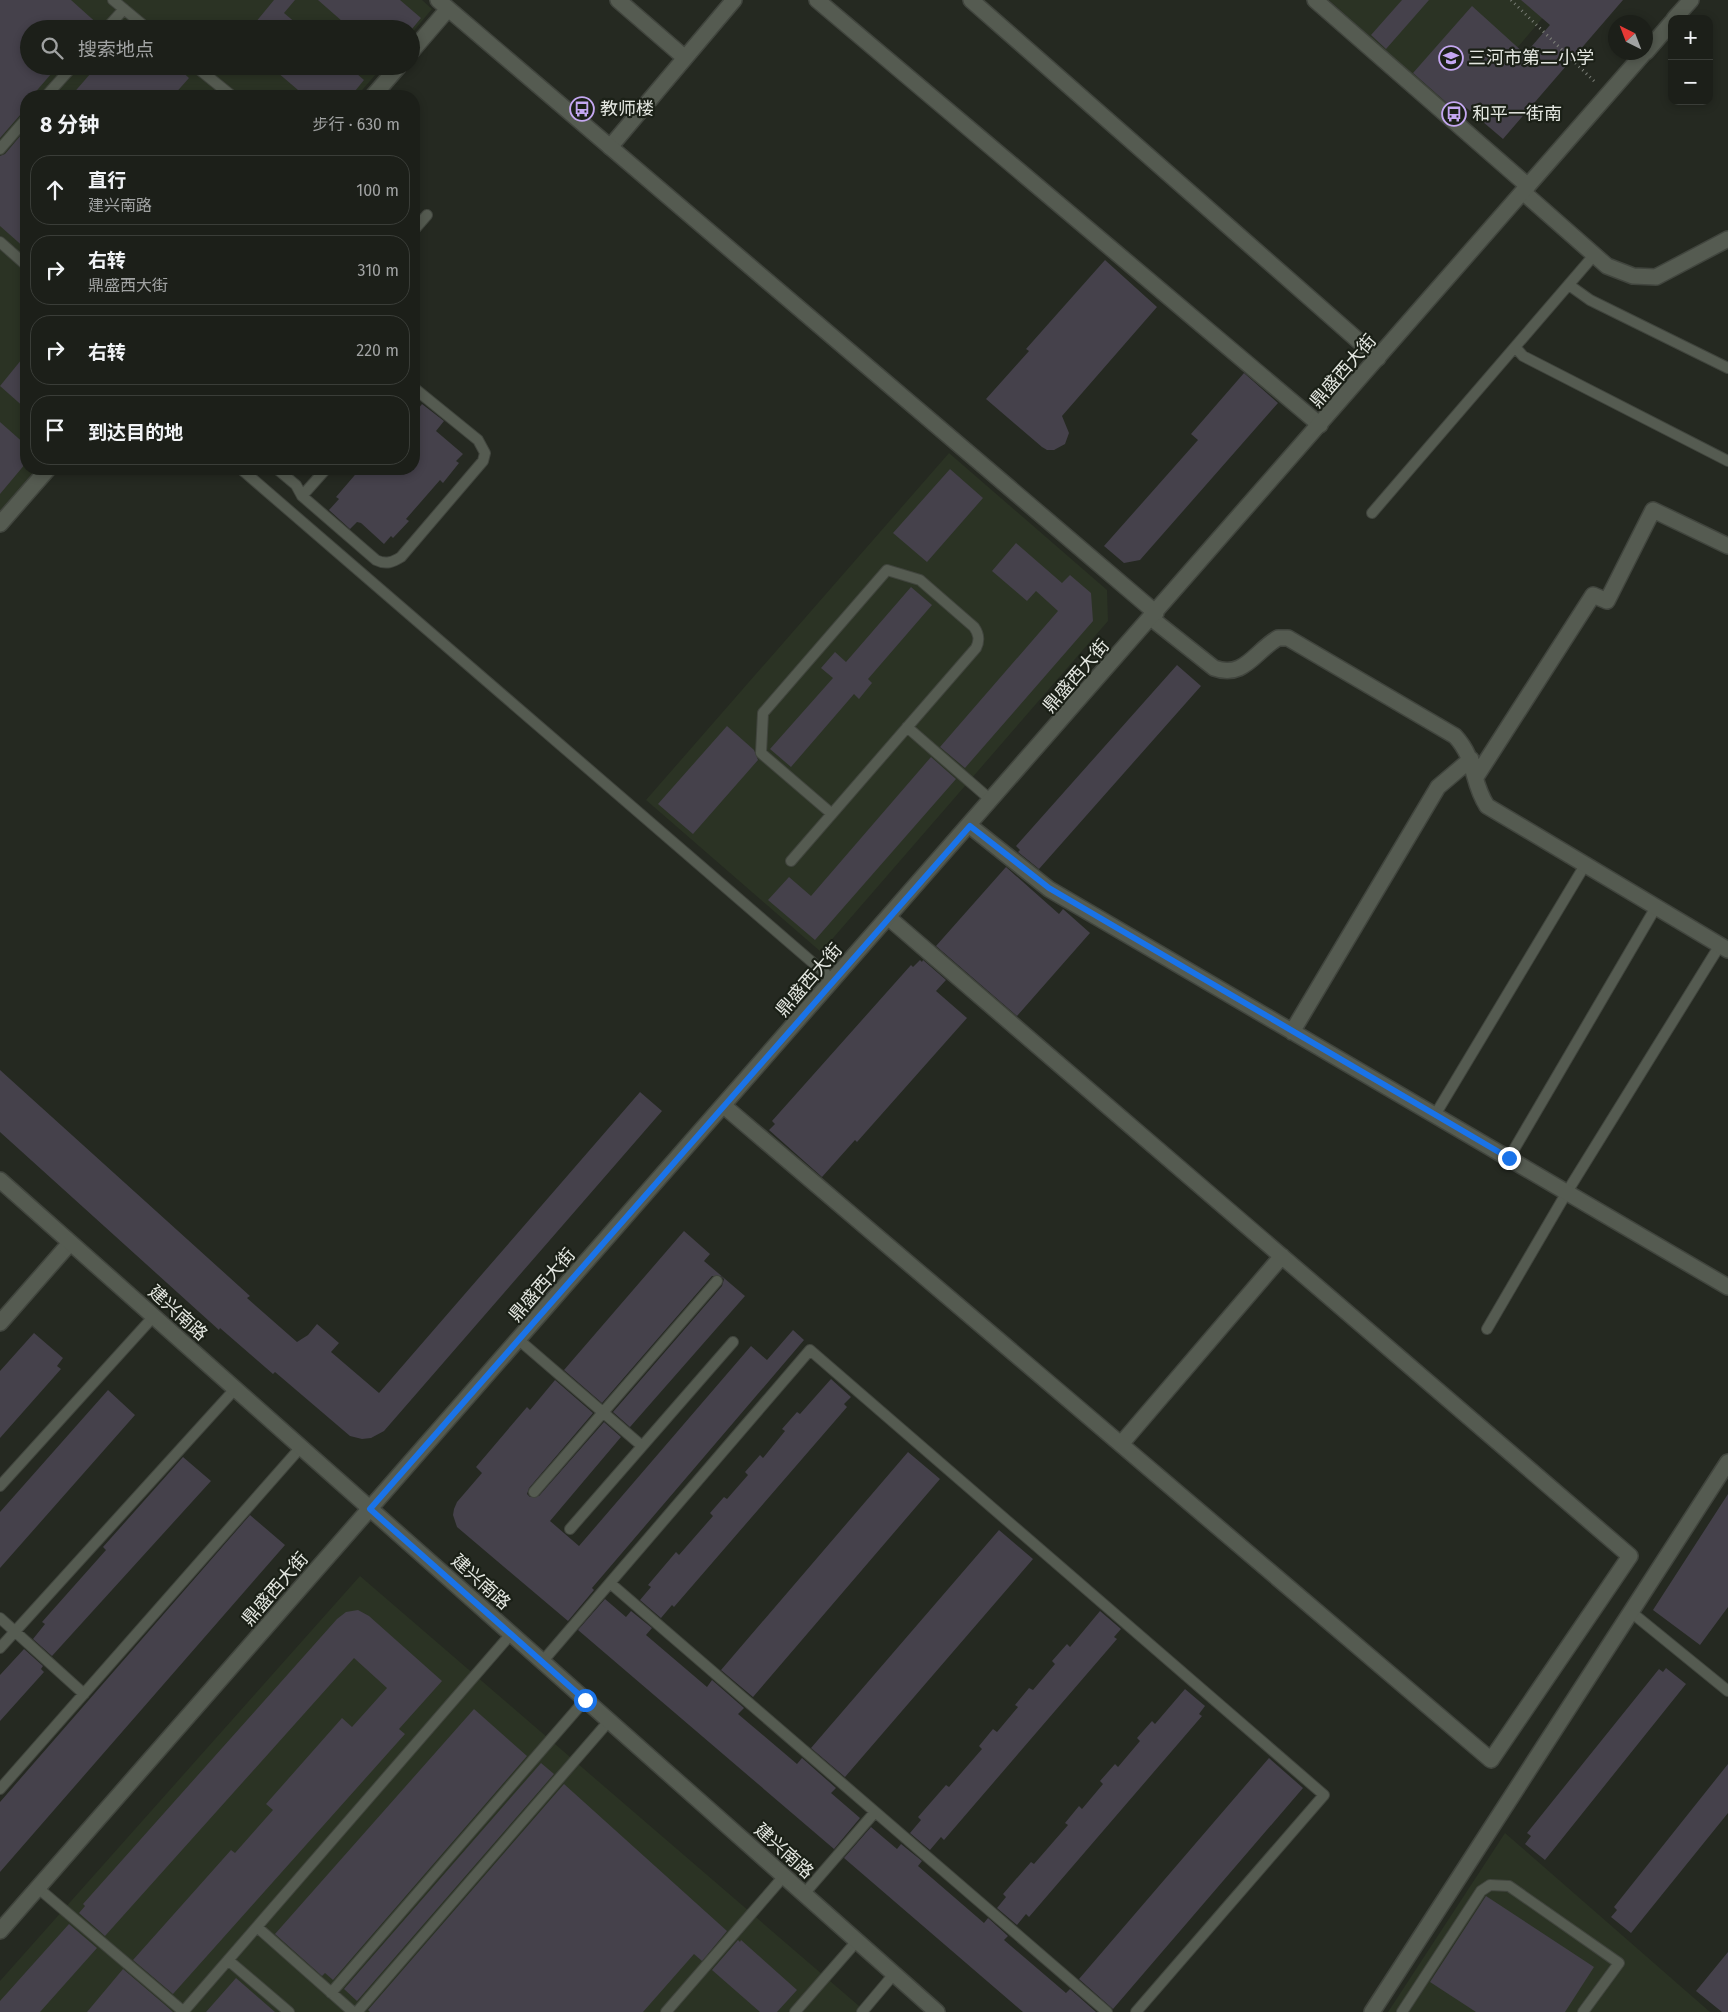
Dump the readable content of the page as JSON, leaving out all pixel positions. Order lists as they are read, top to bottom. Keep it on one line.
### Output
{"streets":{"street":["鼎盛西大街","建兴南路"]},"crossings":[["鼎盛西大街","建兴南路"]],"places":{"school or university":["三河市第二小学"],"bus stop":["教师楼","和平一街南"]},"north":"top left","page":{"map_buttons":["+","−"],"search":"搜索地点","heading":["8 分钟","步行 · 630 m"],"list":[["直行","建兴南路","100 m"],["右转","鼎盛西大街","310 m"],["右转","220 m"],"到达目的地"]}}
